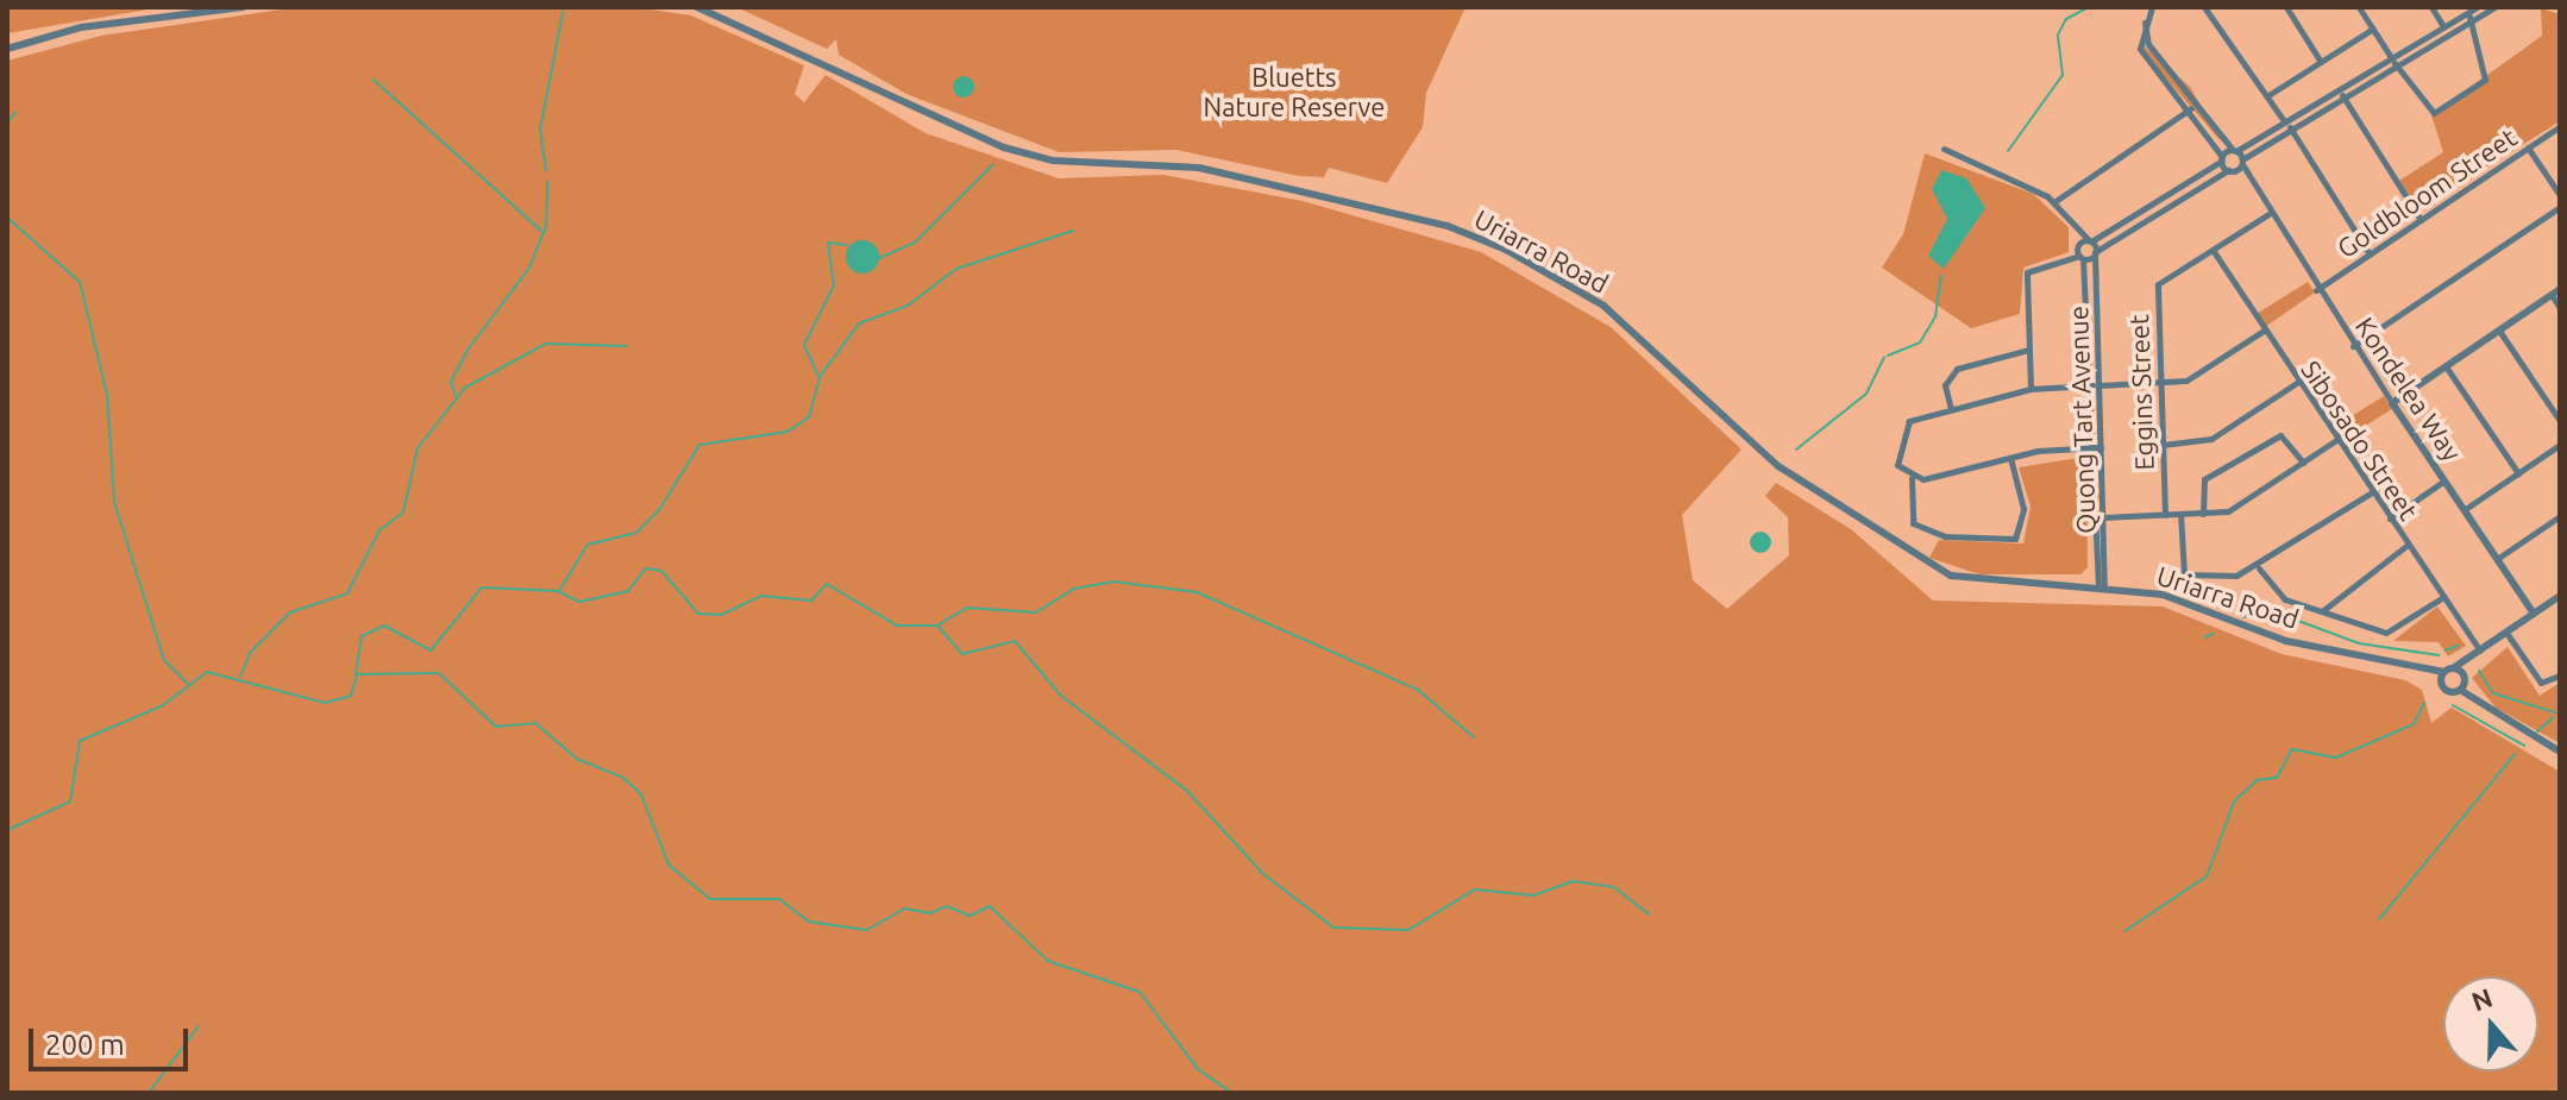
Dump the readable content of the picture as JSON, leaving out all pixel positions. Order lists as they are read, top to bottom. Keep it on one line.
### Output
{"streets":{"street":["Goldbloom Street","Uriarra Road","Kondelea Way","Eggins Street","Quong Tart Avenue","Sibosado Street"]},"crossings":[["Goldbloom Street","Kondelea Way"],["Uriarra Road","Quong Tart Avenue"],["Kondelea Way","Eggins Street"],["Eggins Street","Sibosado Street"]],"parks":["Bluetts Nature Reserve"],"scale_bar":"200 m","north":"top"}
